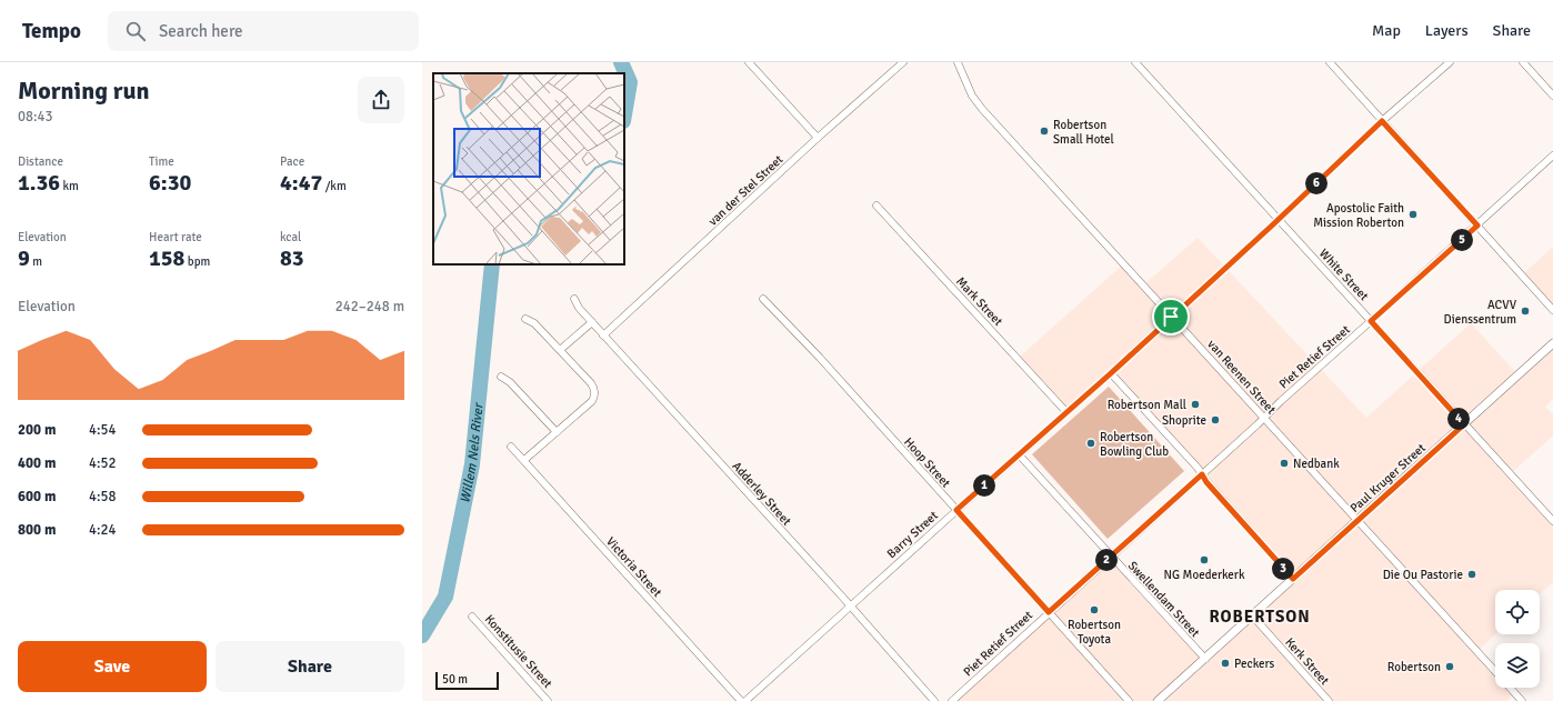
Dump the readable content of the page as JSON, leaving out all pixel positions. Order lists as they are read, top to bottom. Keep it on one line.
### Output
{"streets":{"street":["van der Stel Street","White Street","Mark Street","Piet Retief Street","van Reenen Street","Hoop Street","Paul Kruger Street","Adderley Street","Barry Street","Victoria Street","Swellendam Street","Konstitusie Street","Kerk Street"]},"crossings":[["van der Stel Street","Adderley Street"],["White Street","Piet Retief Street"],["White Street","Paul Kruger Street"],["White Street","Barry Street"],["Mark Street","Barry Street"],["Piet Retief Street","van Reenen Street"],["Piet Retief Street","Hoop Street"],["Piet Retief Street","Swellendam Street"],["van Reenen Street","Paul Kruger Street"],["van Reenen Street","Barry Street"],["Hoop Street","Barry Street"],["Paul Kruger Street","Swellendam Street"],["Paul Kruger Street","Kerk Street"],["Adderley Street","Barry Street"],["Barry Street","Swellendam Street"]],"districts":["ROBERTSON"],"water":["Willem Nels River"],"places":["Robertson Small Hotel","Apostolic Faith Mission Roberton","ACVV Dienssentrum","Robertson Mall","Shoprite","Robertson Bowling Club","Nedbank","NG Moederkerk","Die Ou Pastorie","Robertson Toyota","Peckers","Robertson"],"scale_bar":"50 m","page":{"header":"Tempo","search":"Search here","nav":["Map","Layers","Share"],"heading":["Morning run","08:43"],"stats":[["Distance","1.36 km"],["Time","6:30"],["Pace","4:47 /km"],["Elevation","9 m"],["Heart rate","158 bpm"],["kcal","83"]],"pins":["6","5","4","1","2","3"],"chart":["Elevation","242–248 m"],"list":[{"name":"200 m","note":"4:54"},{"name":"400 m","note":"4:52"},{"name":"600 m","note":"4:58"},{"name":"800 m","note":"4:24"}],"buttons":["Save","Share"],"scale":"50 m"}}
